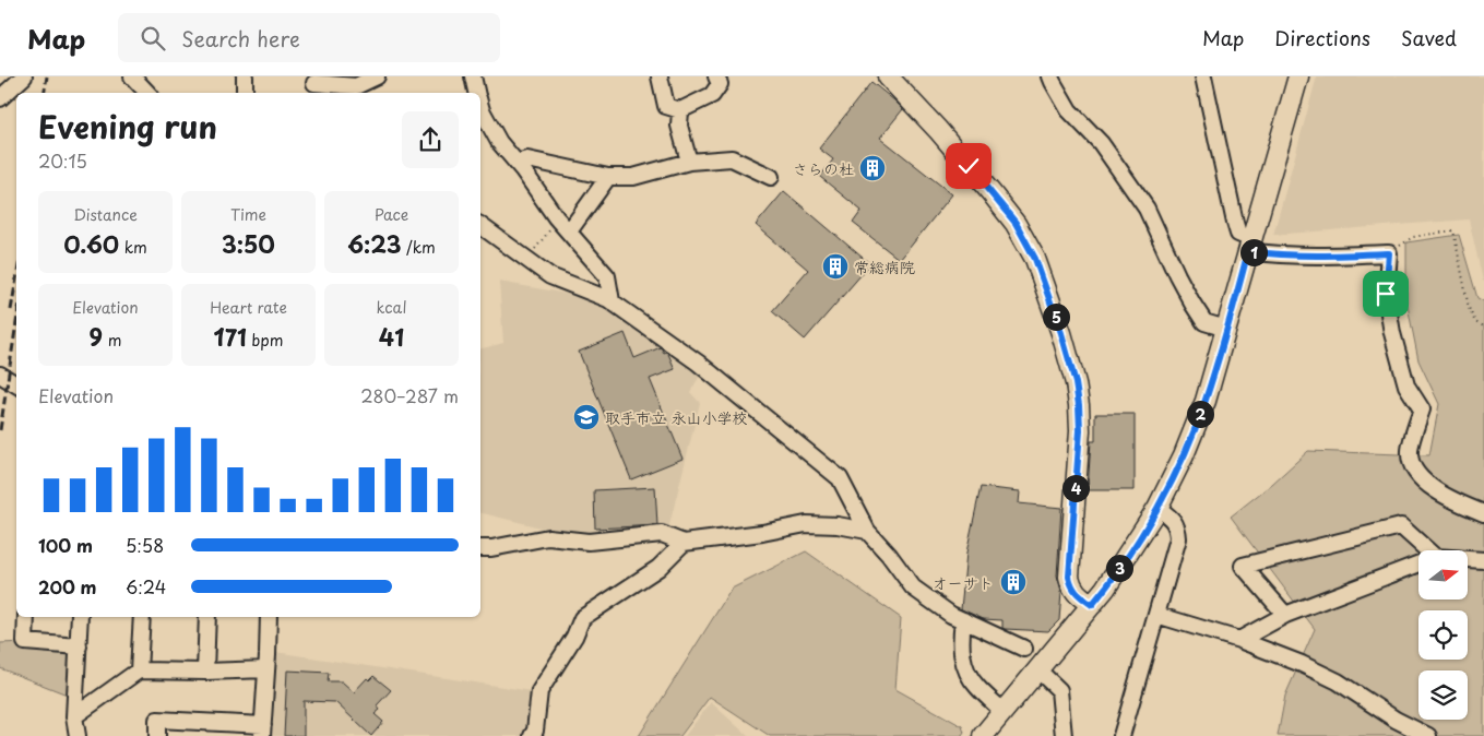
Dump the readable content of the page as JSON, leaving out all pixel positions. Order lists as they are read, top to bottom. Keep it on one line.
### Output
{"places":{"building":["さらの杜","常総病院","オーサト"],"school or university":["取手市立 永山小学校"]},"north":"right","page":{"header":"Map","search":"Search here","nav":["Map","Directions","Saved"],"heading":["Evening run","20:15"],"stats":[["Distance","0.60 km"],["Time","3:50"],["Pace","6:23 /km"],["Elevation","9 m"],["Heart rate","171 bpm"],["kcal","41"]],"pins":["1","5","2","4","3"],"chart":["Elevation","280–287 m"],"list":[{"name":"100 m","note":"5:58"},{"name":"200 m","note":"6:24"}]}}
